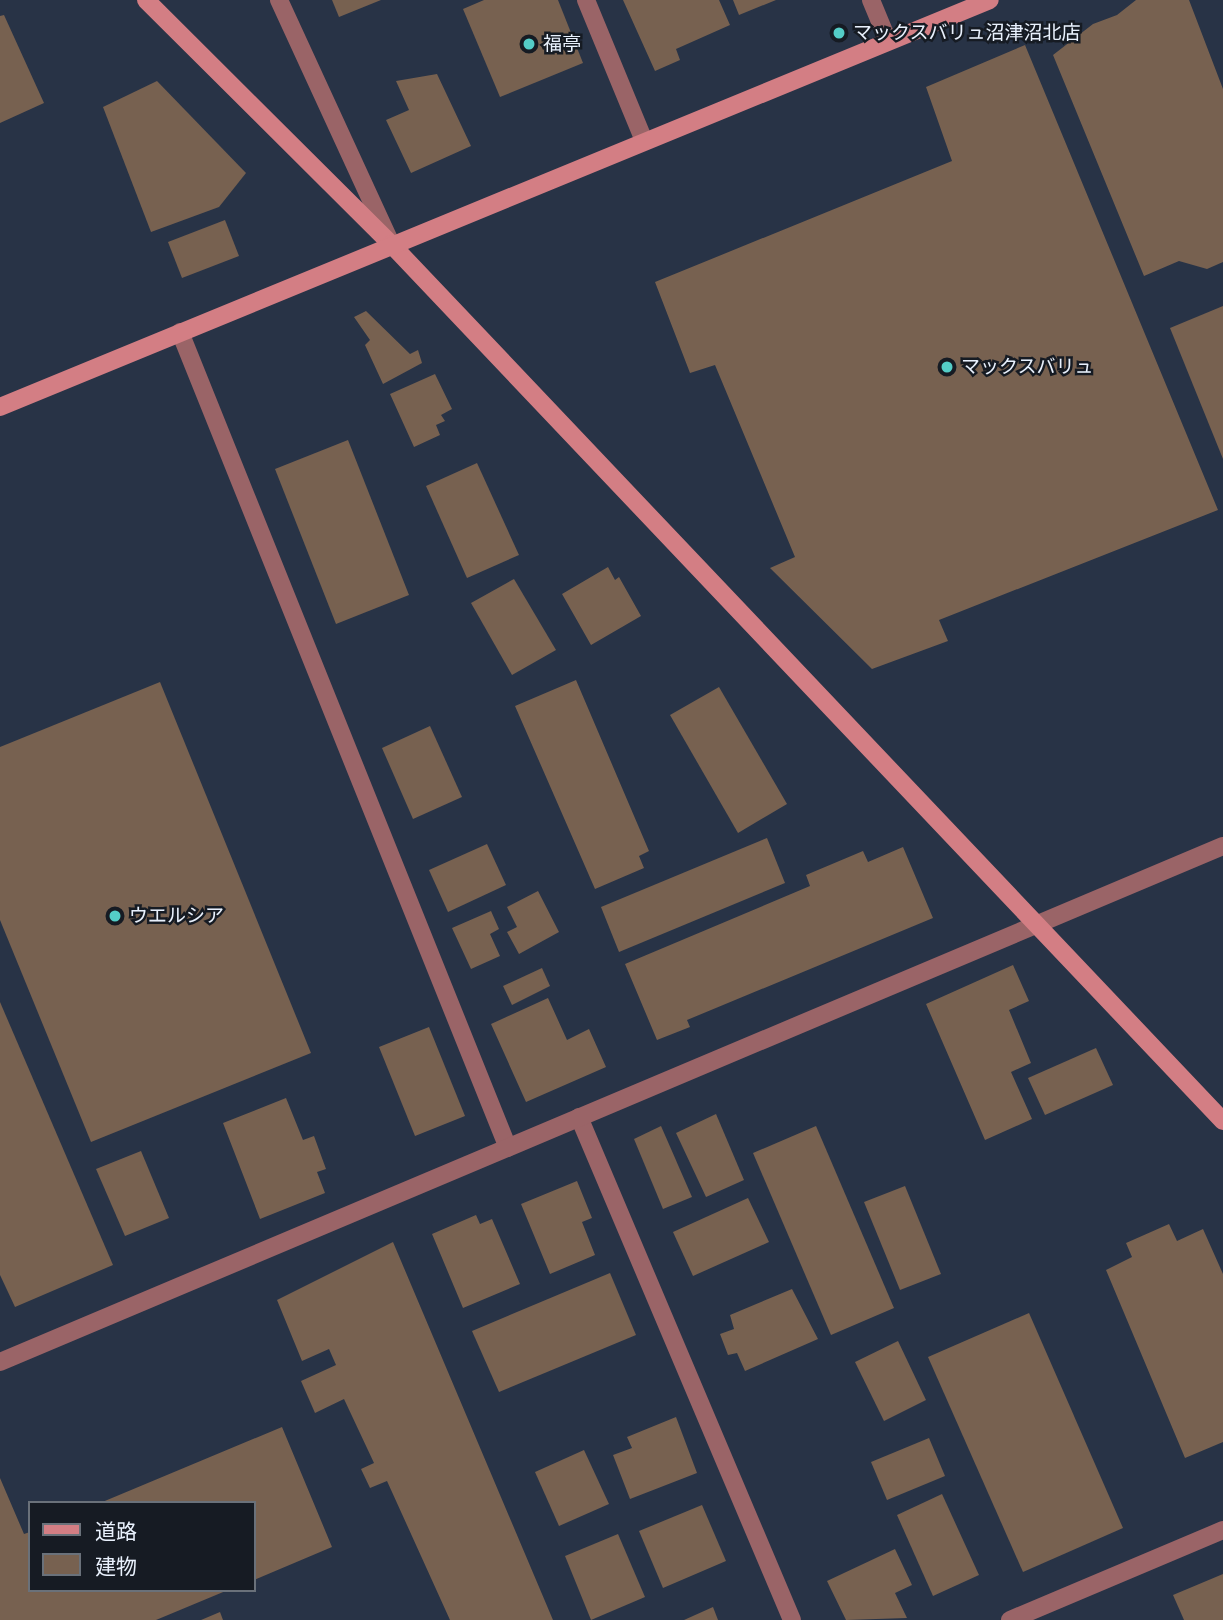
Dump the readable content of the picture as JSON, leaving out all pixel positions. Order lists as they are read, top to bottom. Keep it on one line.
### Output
{"places":["マックスバリュ沼津沼北店","福亭","マックスバリュ","ウエルシア"],"legend":["道路","建物"]}
